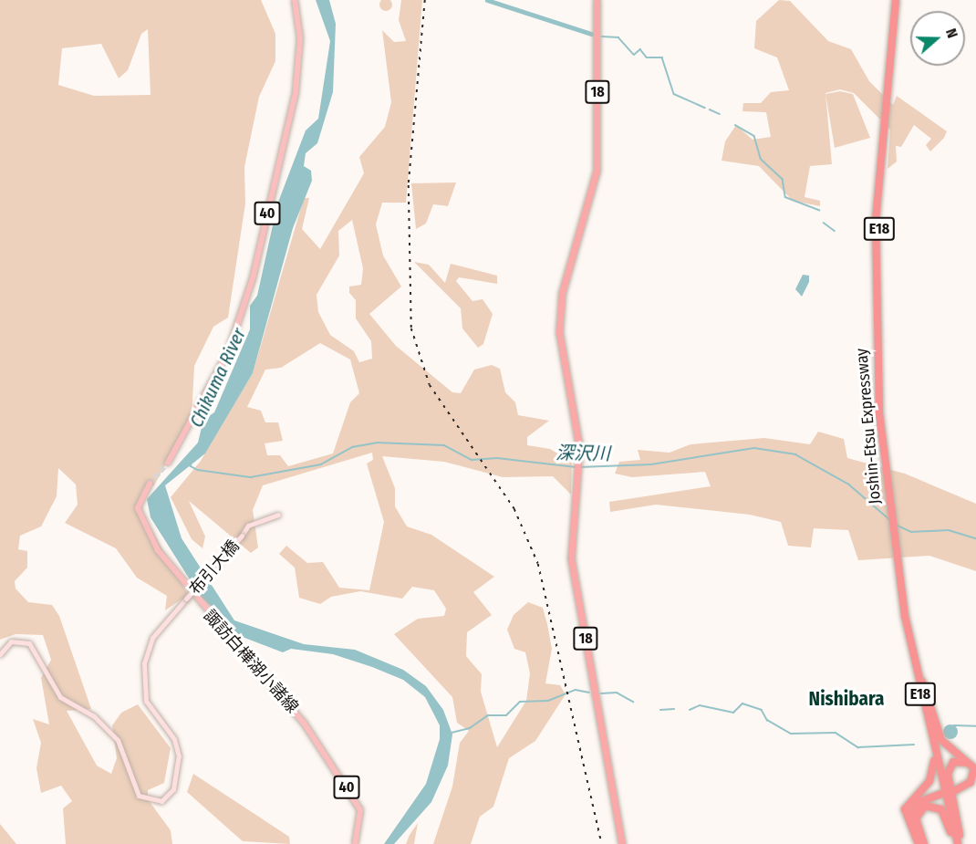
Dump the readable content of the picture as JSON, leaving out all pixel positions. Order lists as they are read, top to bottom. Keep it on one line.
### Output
{"streets":{"highway":["18","E18","Joshin-Etsu Expressway"],"main road":["40","布引大橋","諏訪白樺湖小諸線"]},"districts":["Nishibara"],"water":["Chikuma River","深沢川"],"north":"right"}
